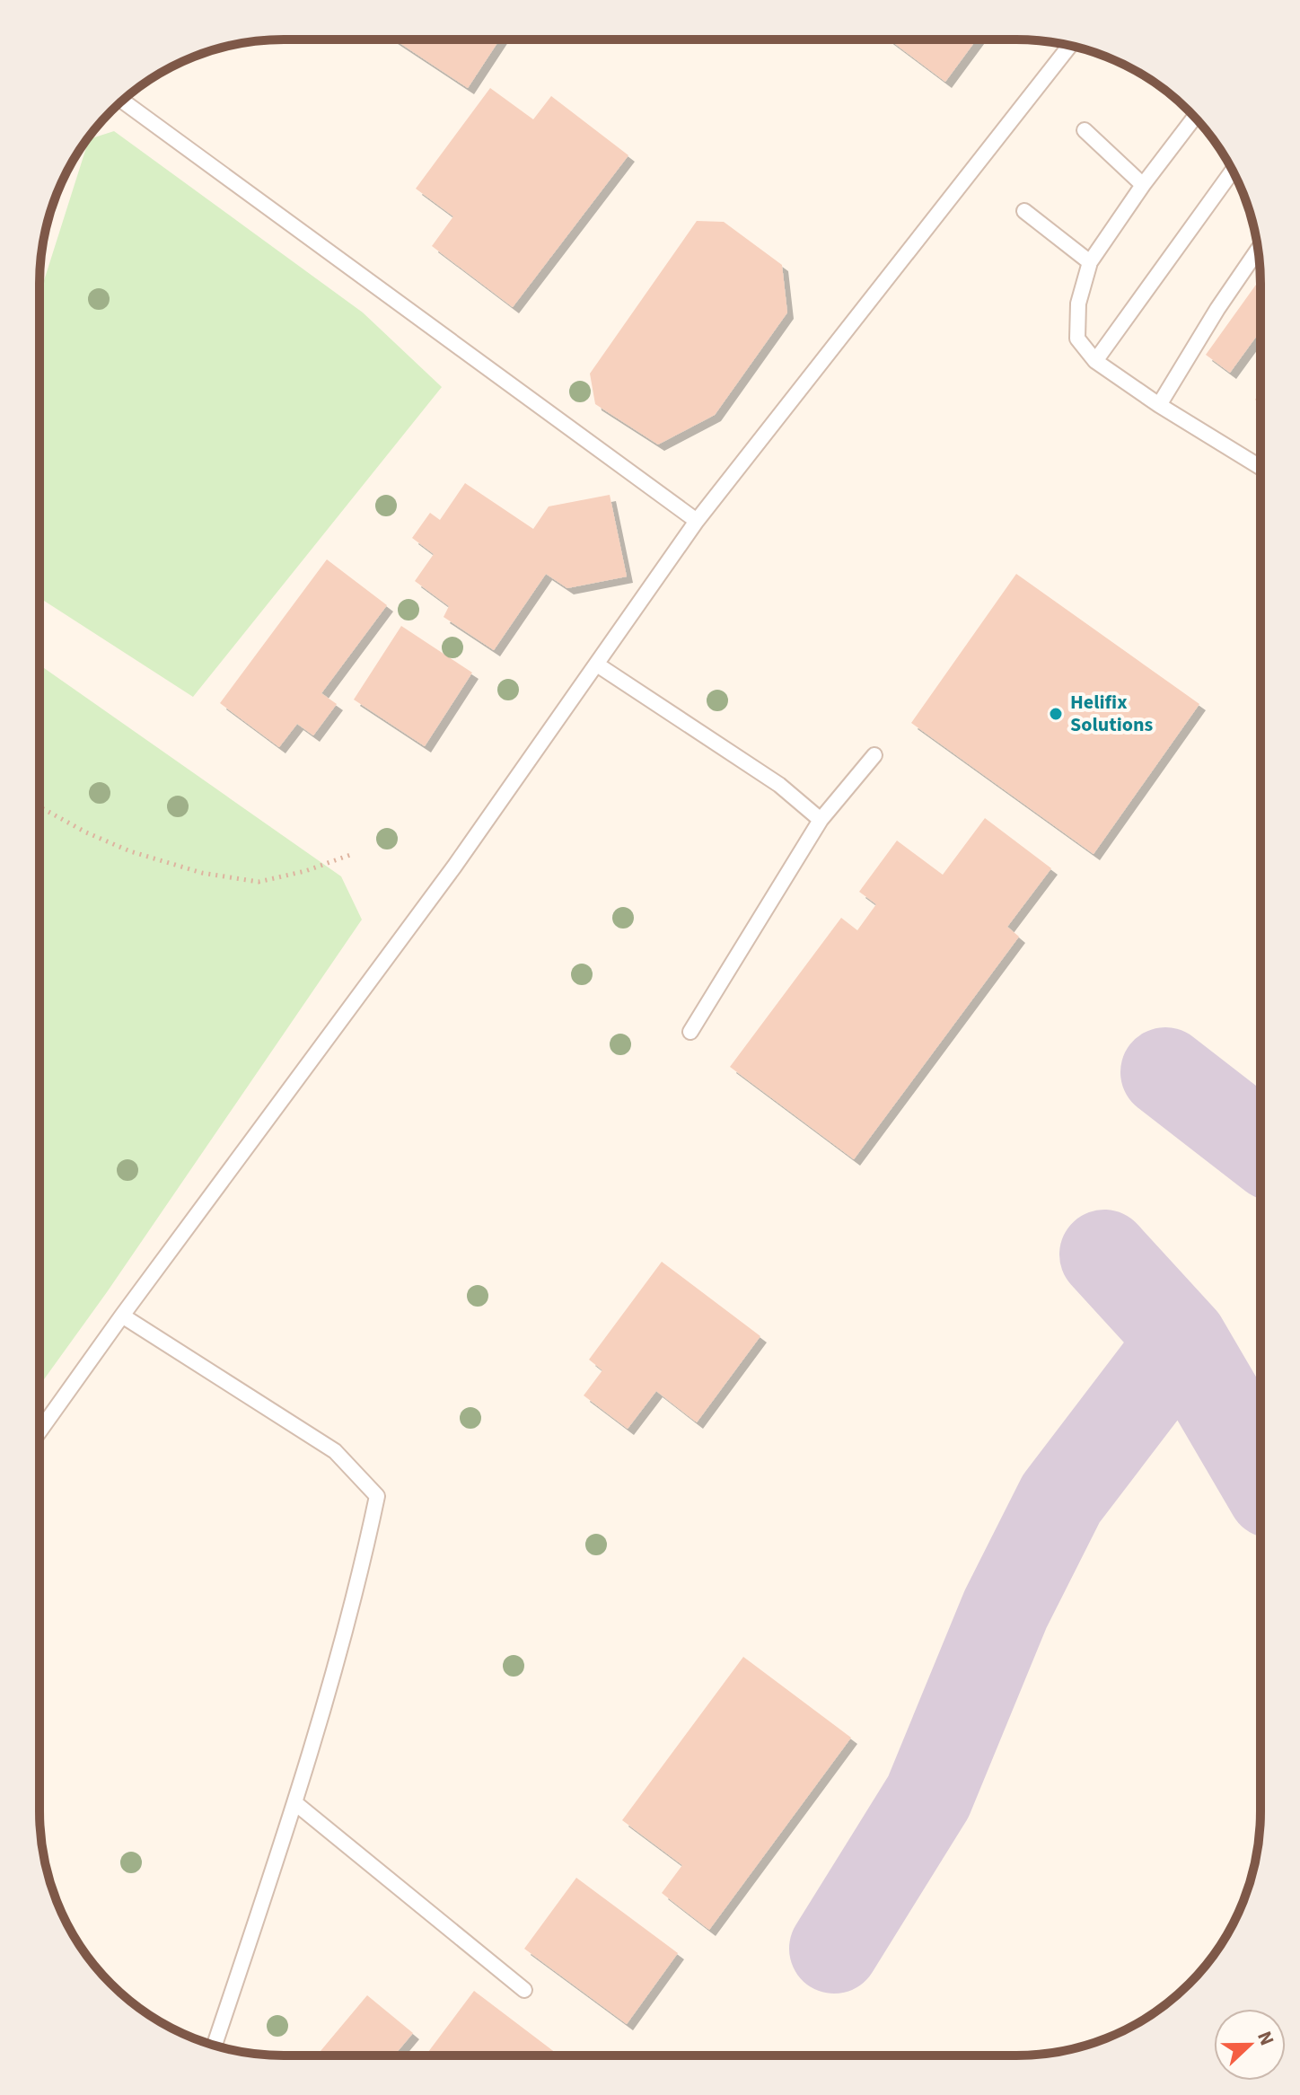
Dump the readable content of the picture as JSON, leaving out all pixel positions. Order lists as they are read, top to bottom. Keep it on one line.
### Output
{"places":["Helifix Solutions"],"north":"right"}
